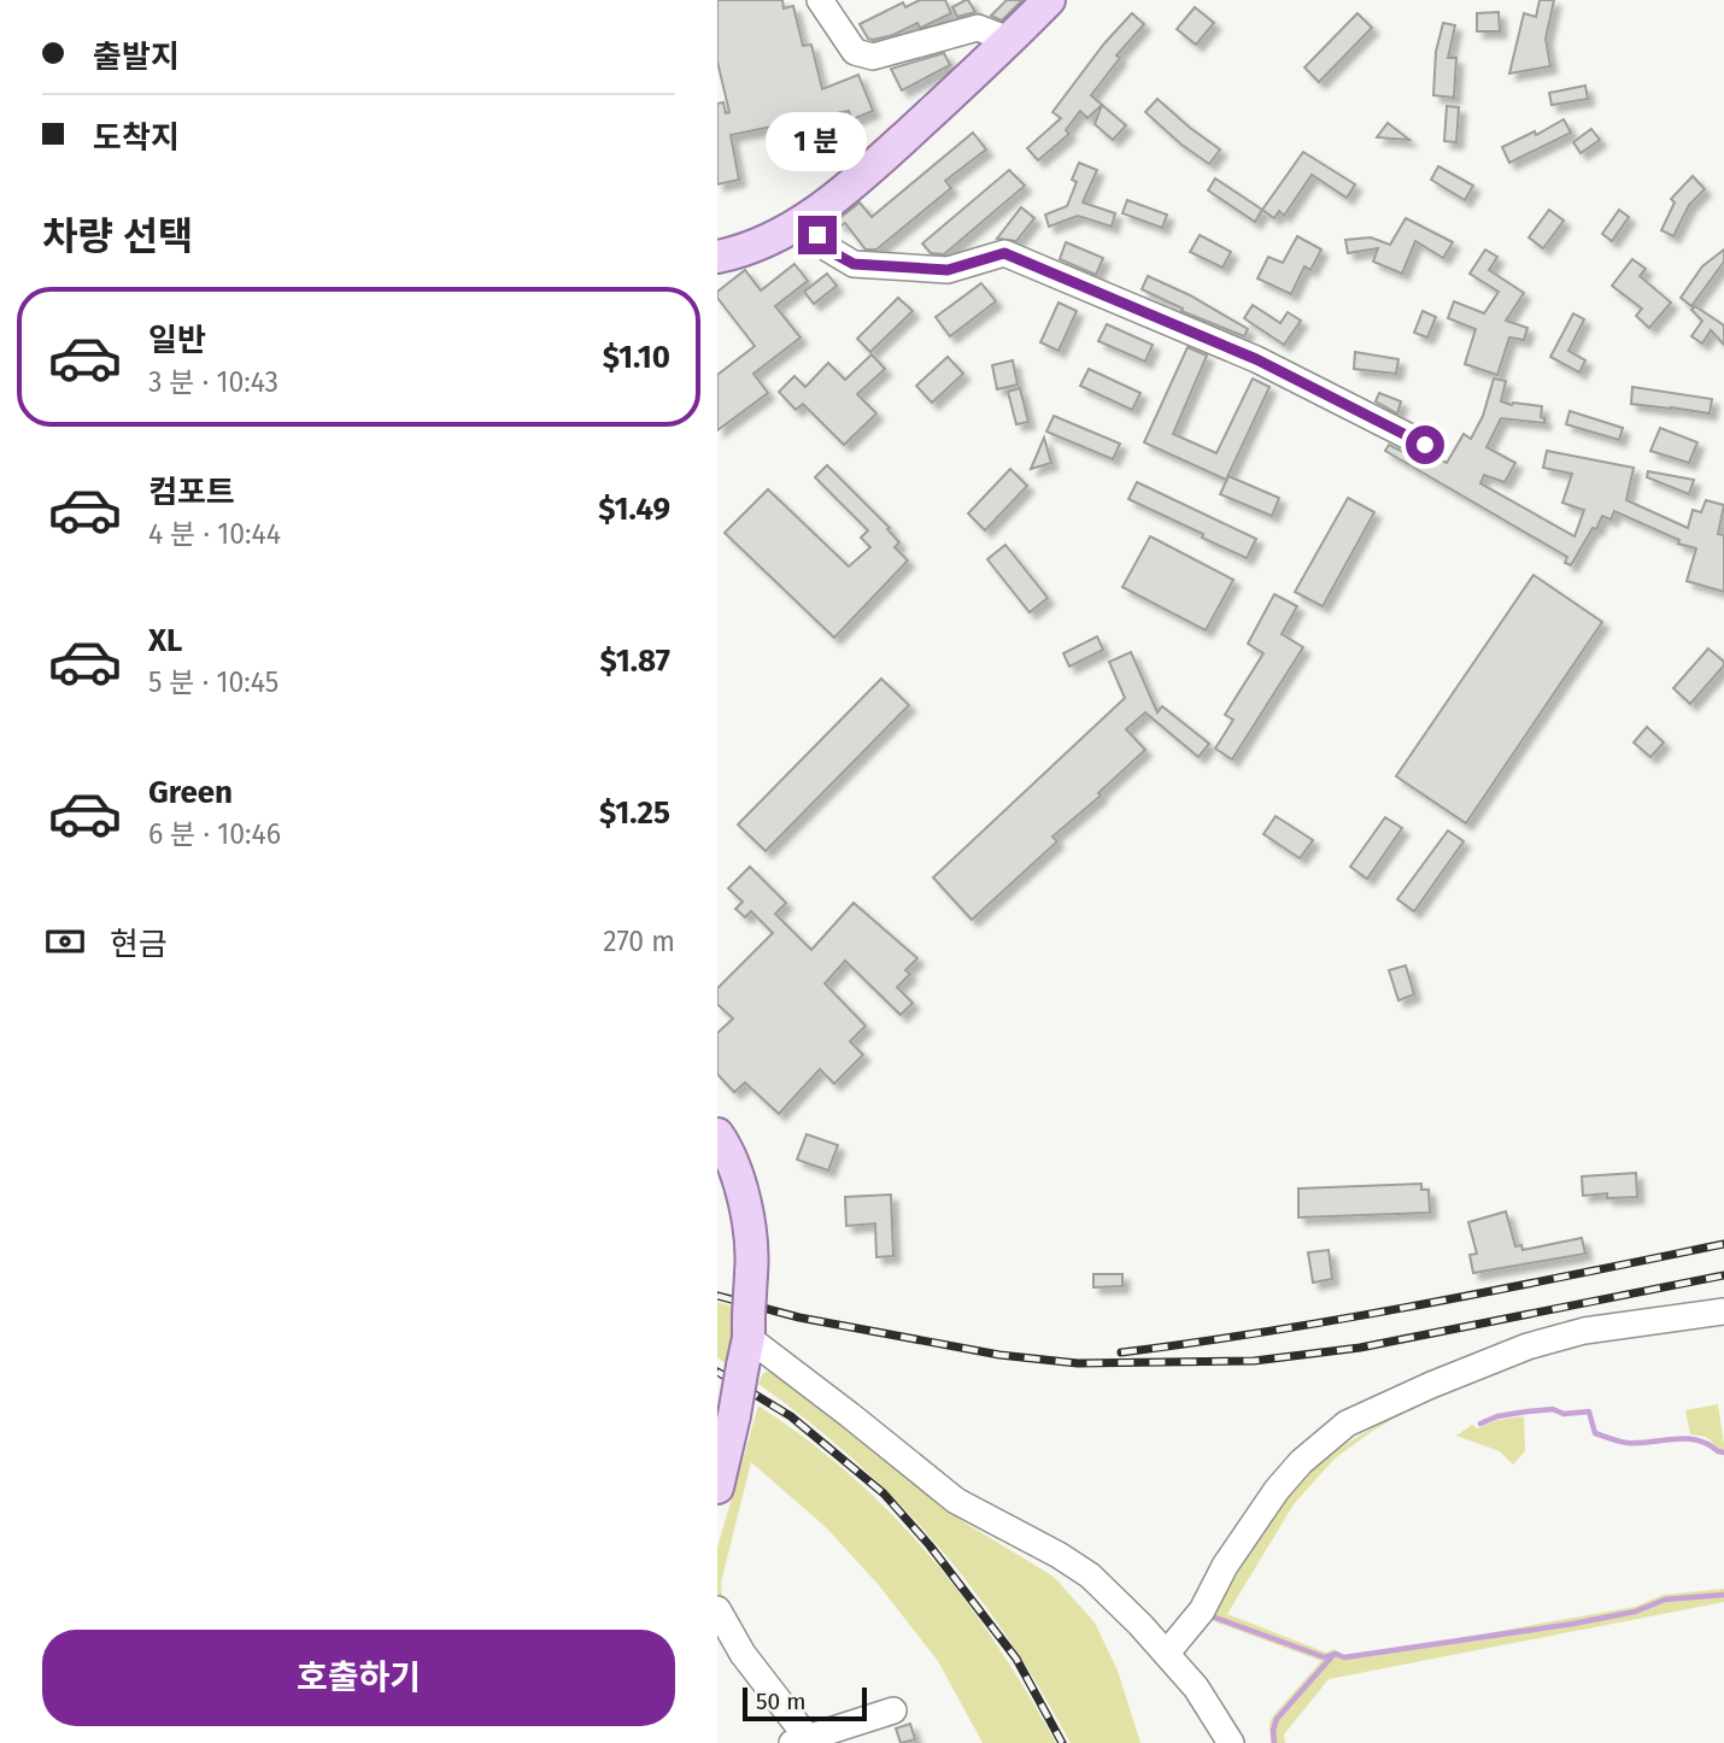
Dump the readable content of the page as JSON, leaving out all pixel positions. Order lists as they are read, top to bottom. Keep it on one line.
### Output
{"scale_bar":"50 m","page":{"banner":["출발지","도착지"],"bubble":"1 분","heading":"차량 선택","list":[{"name":"일반","note":"3 분 · 10:43","value":"$1.10"},{"name":"컴포트","note":"4 분 · 10:44","value":"$1.49"},{"name":"XL","note":"5 분 · 10:45","value":"$1.87"},{"name":"Green","note":"6 분 · 10:46","value":"$1.25"}],"pay":["현금","270 m"],"buttons":"호출하기","scale":"50 m"}}
